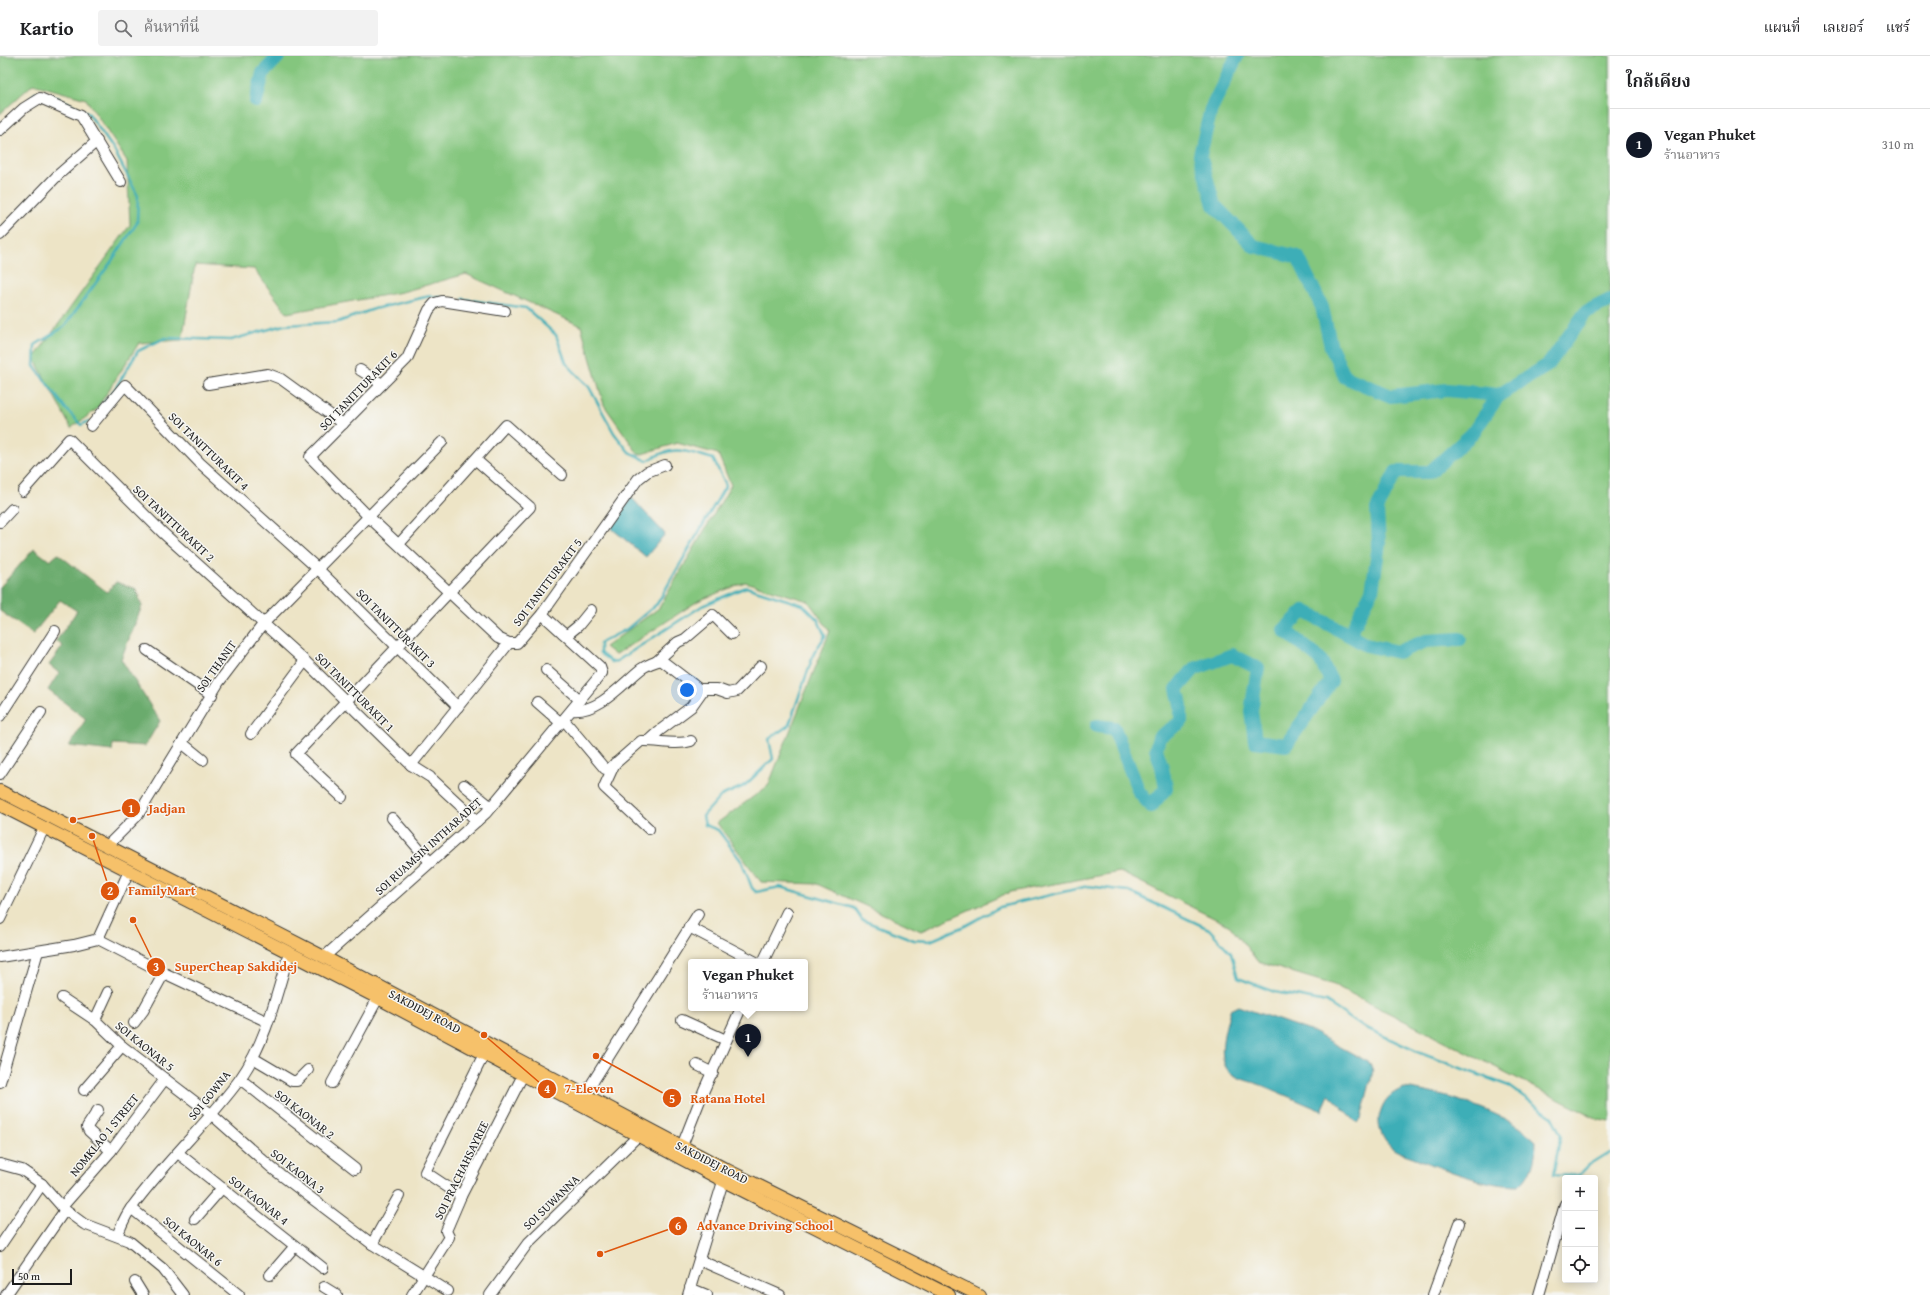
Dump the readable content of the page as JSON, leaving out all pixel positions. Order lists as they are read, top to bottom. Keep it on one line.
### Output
{"streets":{"main road":["SAKDIDEJ ROAD"],"street":["SOI TANITTURAKIT 6","SOI TANITTURAKIT 4","SOI TANITTURAKIT 2","SOI TANITTURAKIT 5","SOI TANITTURAKIT 3","SOI THANIT","SOI TANITTURAKIT 1","SOI RUAMSIN INTHARADET","SOI KAONAR 5","SOI GOWNA","SOI KAONAR 2","NOMKLAO 1 STREET","SOI PRACHAHSAYREE","SOI KAONA 3","SOI KAONAR 4","SOI SUWANNA","SOI KAONAR 6"]},"crossings":[["SOI TANITTURAKIT 6","SOI THANIT"],["SOI TANITTURAKIT 4","SOI TANITTURAKIT 3"],["SOI TANITTURAKIT 4","SOI THANIT"],["SOI TANITTURAKIT 2","SOI THANIT"],["SOI TANITTURAKIT 2","SOI TANITTURAKIT 1"],["SOI TANITTURAKIT 5","SOI TANITTURAKIT 3"],["SOI TANITTURAKIT 5","SOI TANITTURAKIT 1"],["SOI TANITTURAKIT 3","SOI THANIT"],["SOI THANIT","SOI TANITTURAKIT 1"],["SOI THANIT","SAKDIDEJ ROAD"],["SOI TANITTURAKIT 1","SOI RUAMSIN INTHARADET"],["SOI RUAMSIN INTHARADET","SAKDIDEJ ROAD"],["SAKDIDEJ ROAD","SOI GOWNA"],["SAKDIDEJ ROAD","SOI PRACHAHSAYREE"],["SAKDIDEJ ROAD","SOI SUWANNA"],["SOI KAONAR 5","SOI GOWNA"],["SOI KAONAR 5","NOMKLAO 1 STREET"],["SOI KAONAR 5","SOI KAONA 3"],["SOI GOWNA","SOI KAONAR 2"],["SOI GOWNA","SOI KAONA 3"],["SOI GOWNA","SOI KAONAR 4"],["SOI GOWNA","SOI KAONAR 6"],["SOI PRACHAHSAYREE","SOI KAONA 3"]],"places":["Jadjan","FamilyMart","SuperCheap Sakdidej","7-Eleven","Ratana Hotel","Advance Driving School"],"scale_bar":"50 m","page":{"header":"Kartio","search":"ค้นหาที่นี่","nav":["แผนที่","เลเยอร์","แชร์"],"heading":"ใกล้เคียง","list":[{"mark":"1","name":"Vegan Phuket","note":"ร้านอาหาร","value":"310 m"}],"popup":["Vegan Phuket","ร้านอาหาร"],"pins":"1","map_buttons":["+","−"],"scale":"50 m"}}
